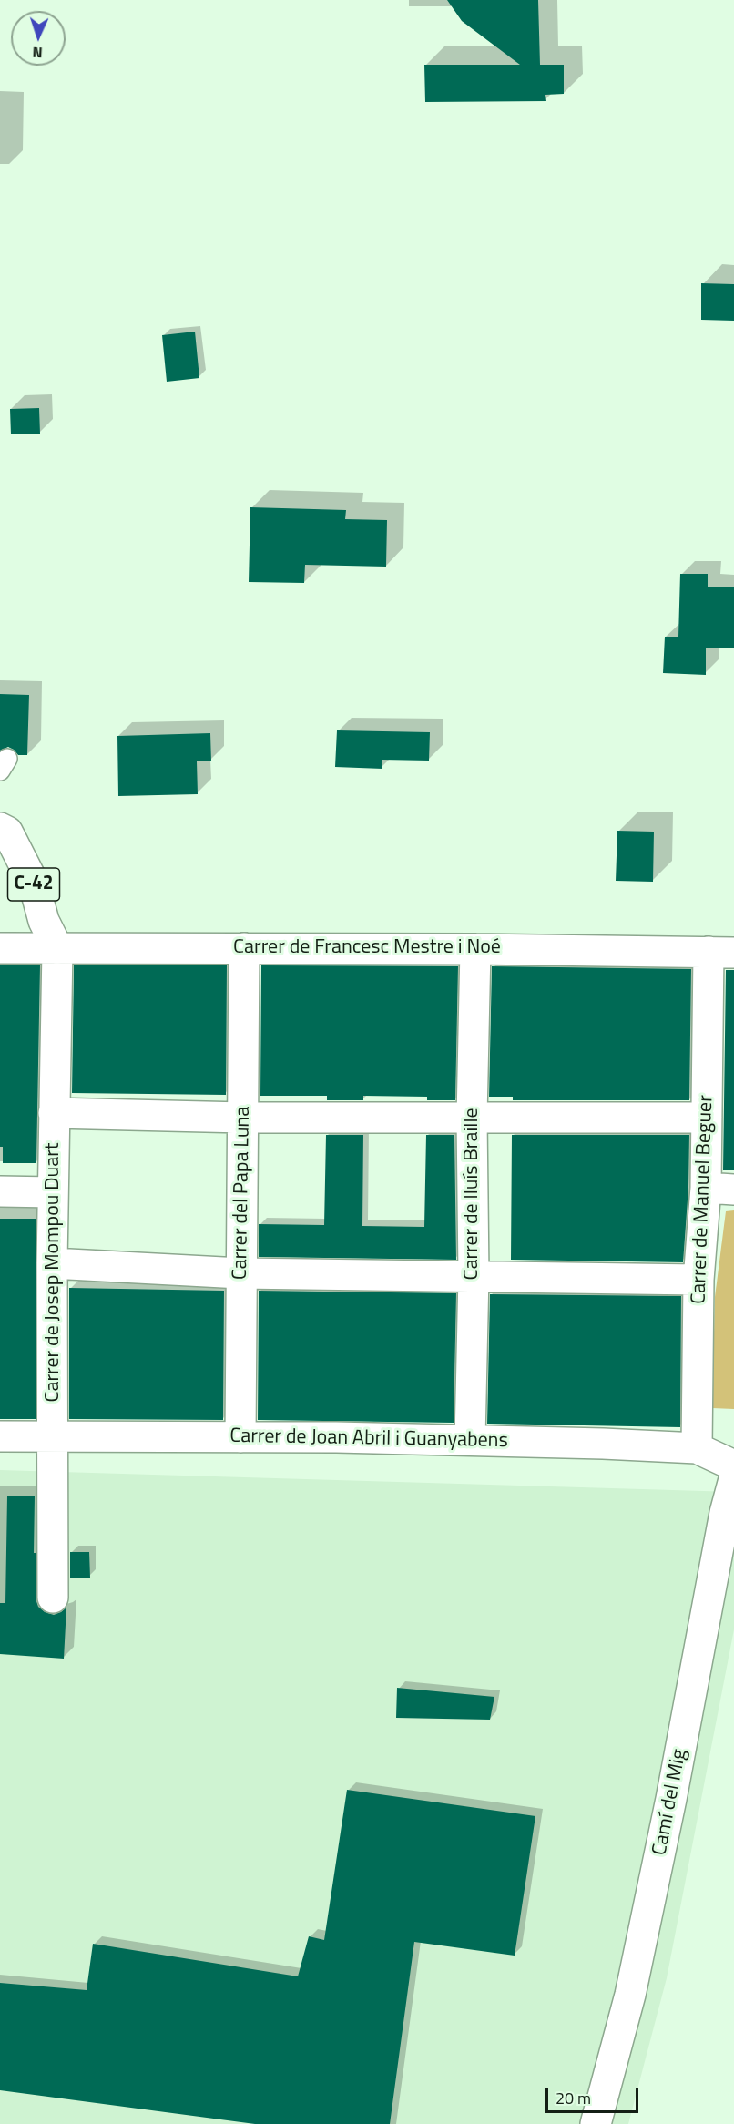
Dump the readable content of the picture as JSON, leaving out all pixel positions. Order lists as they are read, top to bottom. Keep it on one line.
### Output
{"streets":{"street":["C-42","Carrer de Francesc Mestre i Noé","Carrer del Papa Luna","Carrer de lluís Braille","Carrer de Manuel Beguer","Carrer de Josep Mompou Duart","Carrer de Joan Abril i Guanyabens","Camí del Mig"]},"crossings":[["C-42","Carrer de Francesc Mestre i Noé"],["C-42","Carrer de Josep Mompou Duart"],["Carrer de Francesc Mestre i Noé","Carrer del Papa Luna"],["Carrer de Francesc Mestre i Noé","Carrer de lluís Braille"],["Carrer de Francesc Mestre i Noé","Carrer de Manuel Beguer"],["Carrer de Francesc Mestre i Noé","Carrer de Josep Mompou Duart"],["Carrer del Papa Luna","Carrer de Joan Abril i Guanyabens"],["Carrer de lluís Braille","Carrer de Joan Abril i Guanyabens"],["Carrer de Manuel Beguer","Carrer de Joan Abril i Guanyabens"],["Carrer de Josep Mompou Duart","Carrer de Joan Abril i Guanyabens"]],"scale_bar":"20 m","north":"bottom"}
